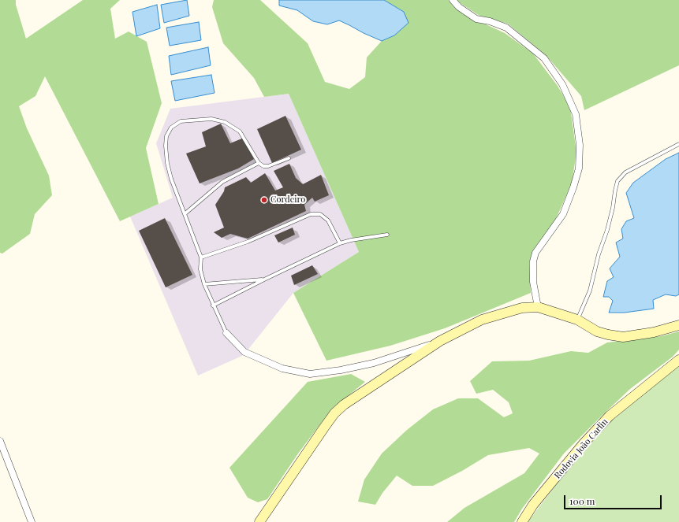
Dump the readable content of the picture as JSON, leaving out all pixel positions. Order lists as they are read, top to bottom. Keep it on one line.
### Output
{"streets":{"street":["Rodovia João Carlin"]},"places":["Cordeiro"],"scale_bar":"100 m"}
